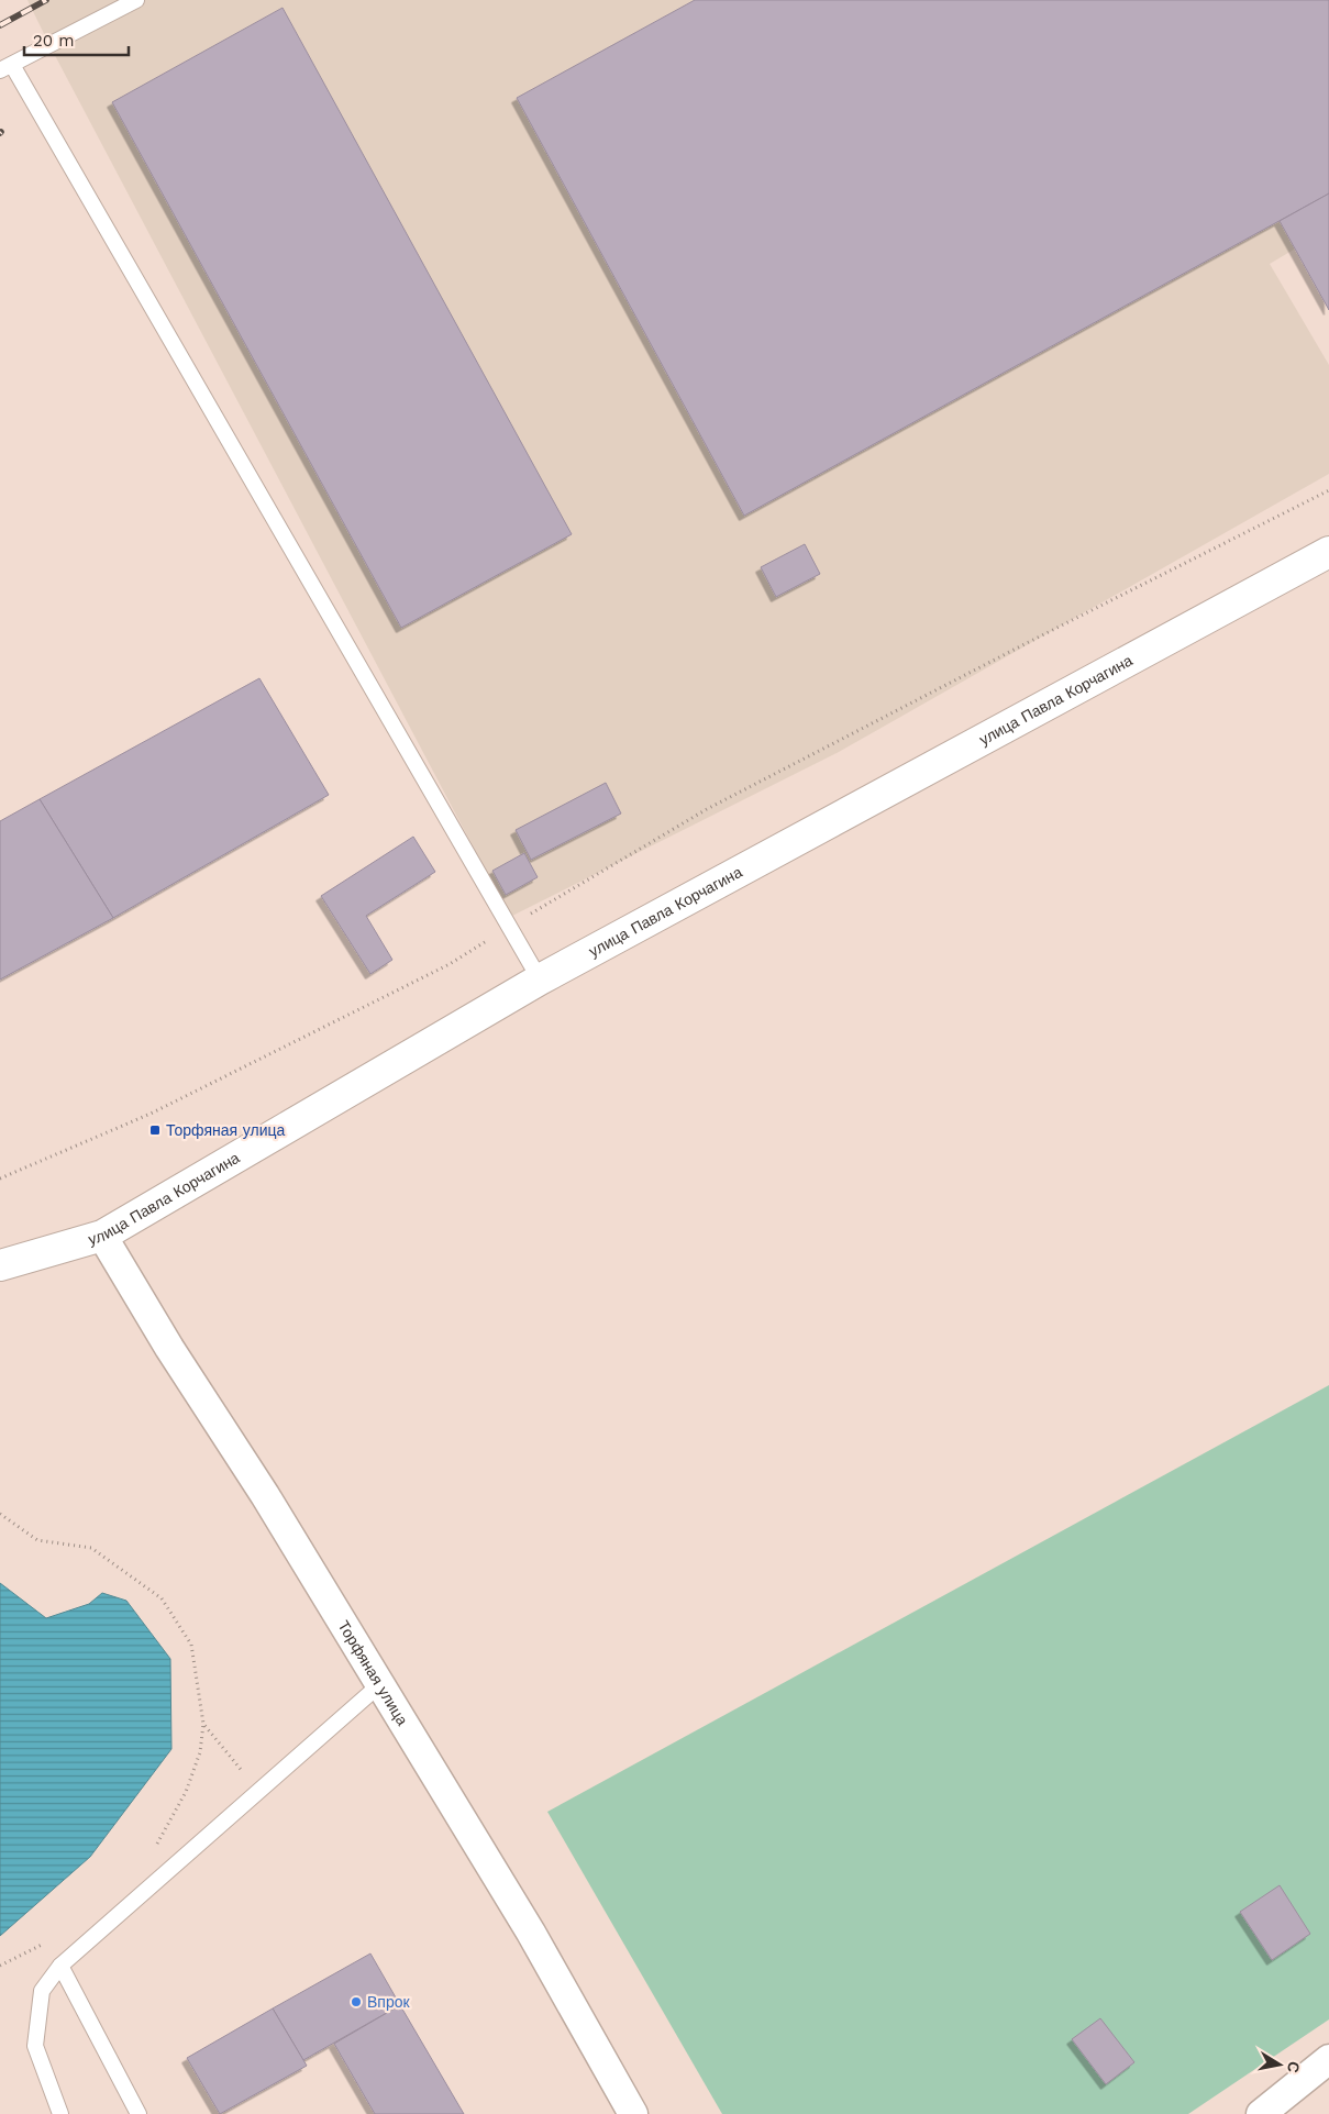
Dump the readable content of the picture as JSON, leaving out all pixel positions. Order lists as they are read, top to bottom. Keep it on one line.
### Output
{"streets":{"main road":["улица Павла Корчагина"],"street":["Торфяная улица"]},"crossings":[["улица Павла Корчагина","Торфяная улица"]],"places":{"transit":["Торфяная улица"],"other":["Впрок"]},"scale_bar":"20 m","north":"right"}
